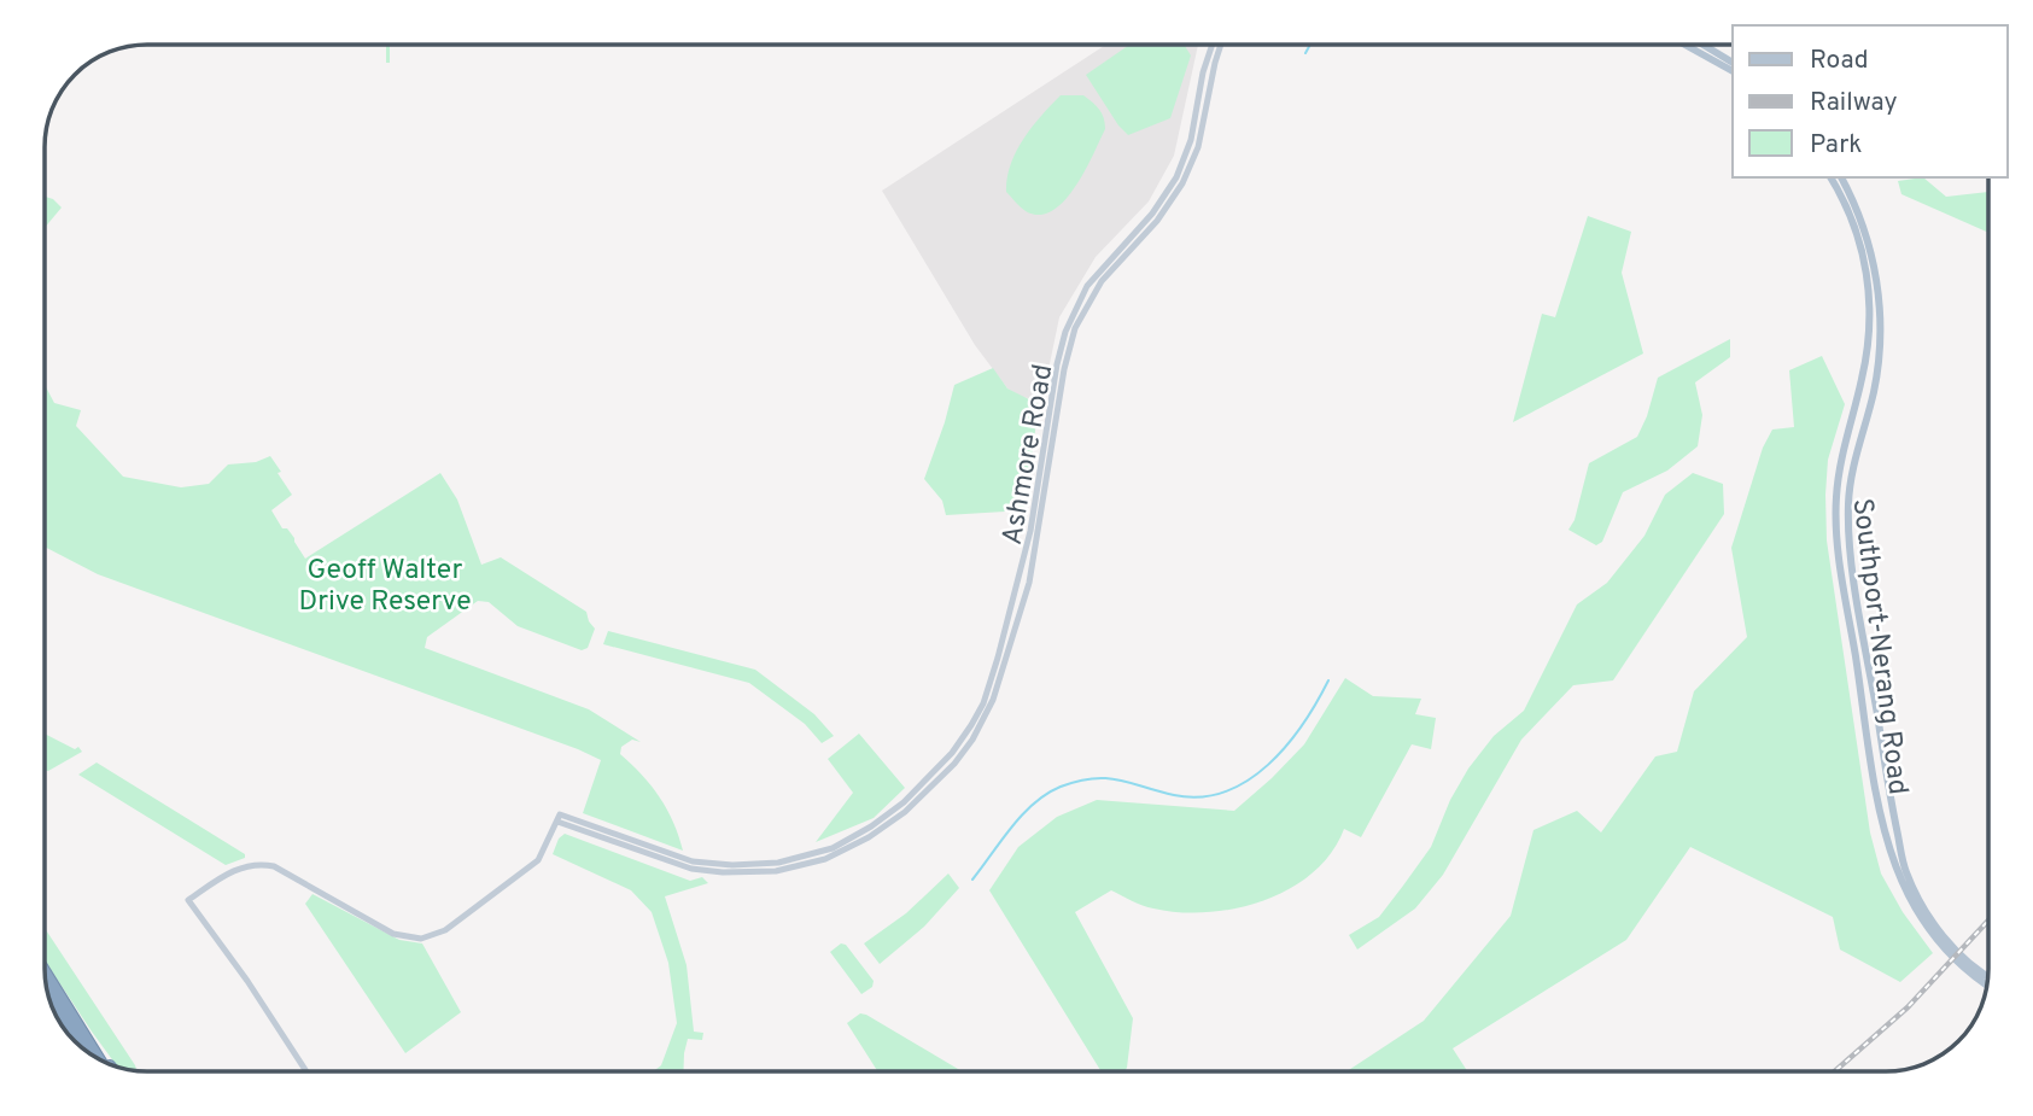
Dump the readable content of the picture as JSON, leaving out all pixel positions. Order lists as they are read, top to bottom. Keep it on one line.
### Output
{"streets":{"main road":["Ashmore Road","Southport-Nerang Road"]},"parks":["Geoff Walter Drive Reserve"],"legend":["Road","Railway","Park"]}
